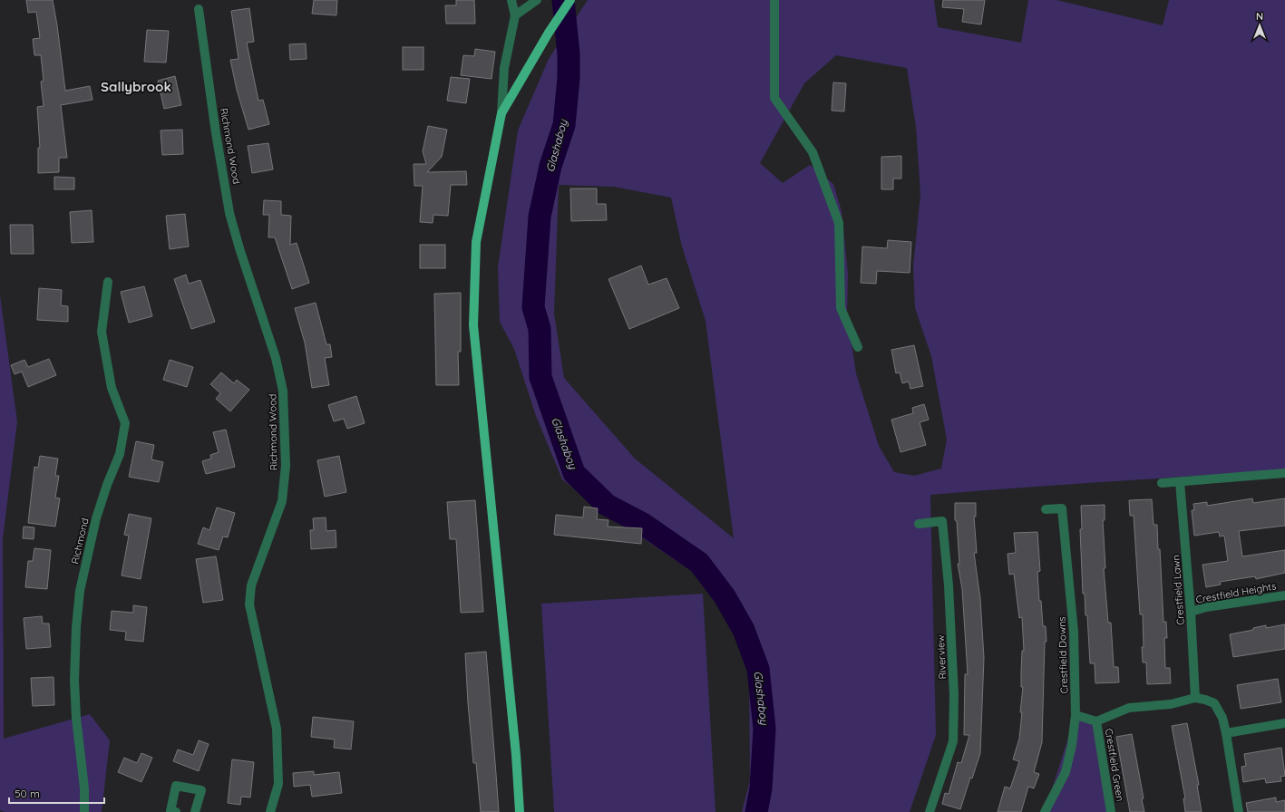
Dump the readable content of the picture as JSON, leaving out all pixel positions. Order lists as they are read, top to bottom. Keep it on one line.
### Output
{"streets":{"street":["Richmond Wood","Richmond","Crestfield Lawn","Crestfield Heights","Crestfield Downs","Riverview","Crestfield Green"]},"crossings":[["Crestfield Lawn","Crestfield Heights"]],"districts":["Sallybrook"],"water":["Glashaboy"],"scale_bar":"50 m","north":"top"}
